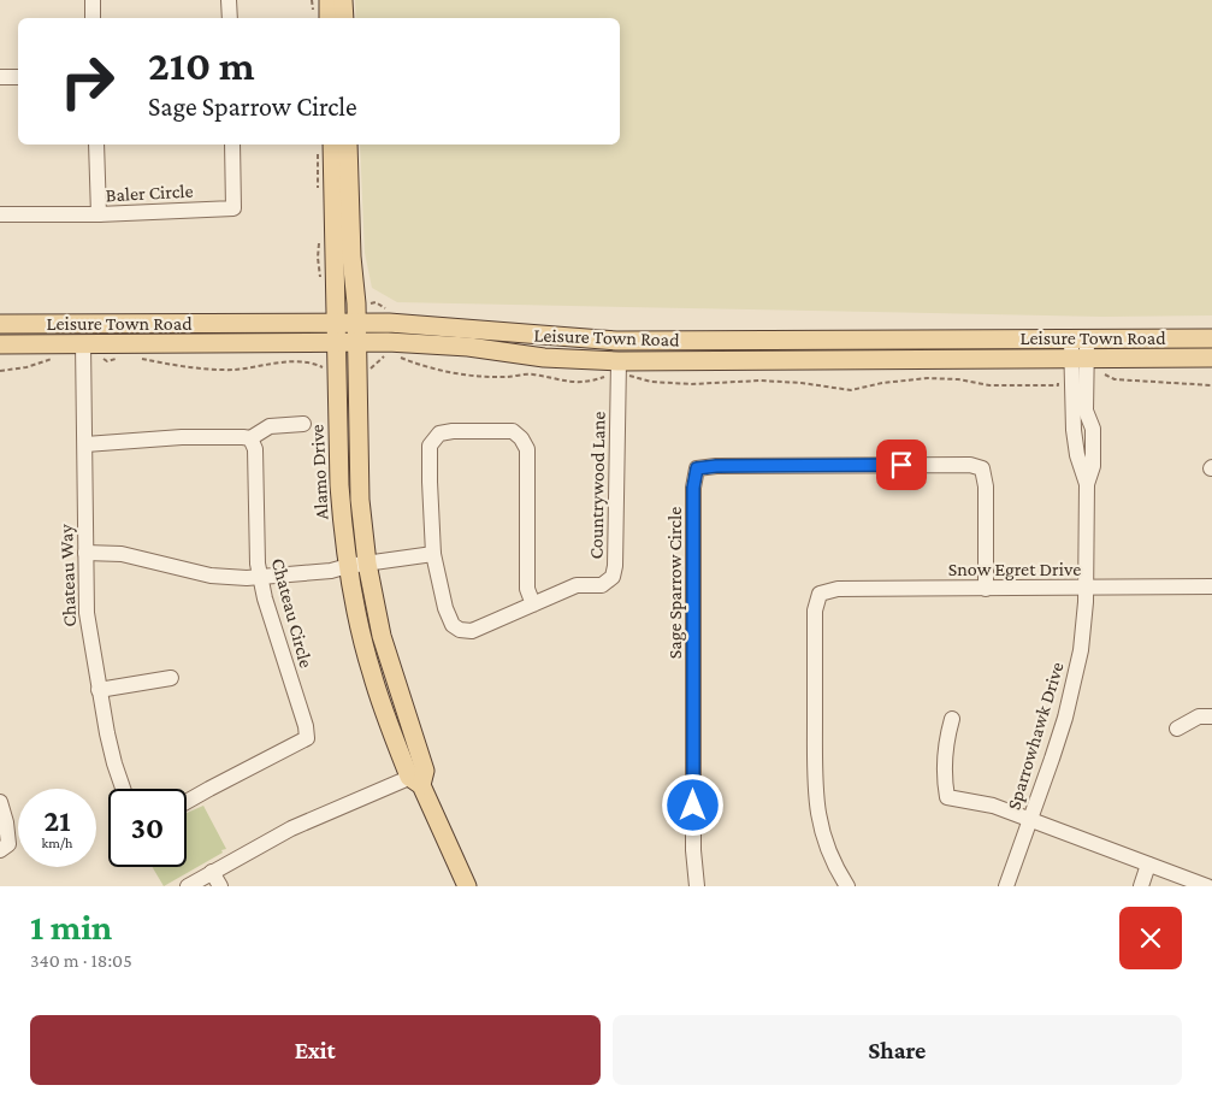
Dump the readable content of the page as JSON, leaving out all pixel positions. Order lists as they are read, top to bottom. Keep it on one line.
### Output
{"streets":{"main road":["Leisure Town Road","Alamo Drive"],"street":["Baler Circle","Countrywood Lane","Snow Egret Drive","Chateau Way","Sage Sparrow Circle","Chateau Circle","Sparrowhawk Drive"]},"crossings":[["Leisure Town Road","Alamo Drive"],["Leisure Town Road","Countrywood Lane"],["Leisure Town Road","Chateau Way"],["Leisure Town Road","Sparrowhawk Drive"],["Snow Egret Drive","Sage Sparrow Circle"],["Snow Egret Drive","Sparrowhawk Drive"]],"page":{"turn":["210 m","Sage Sparrow Circle"],"speed":"21 km/h","limit":"30","heading":["1 min","340 m · 18:05"],"buttons":["Exit","Share"]}}
